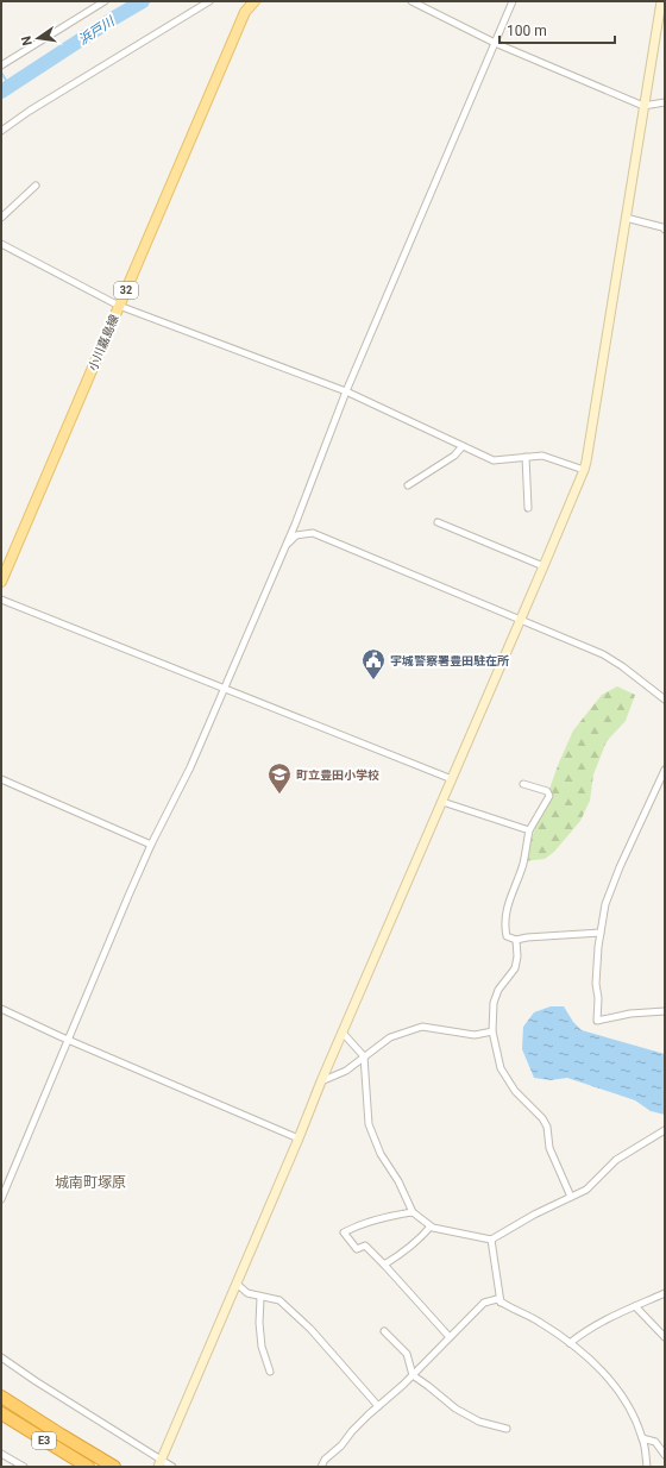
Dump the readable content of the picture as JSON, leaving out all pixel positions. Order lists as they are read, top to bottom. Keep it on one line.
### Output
{"streets":{"highway":["E3"],"main road":["32","小川嘉島線"]},"districts":["城南町塚原"],"water":["浜戸川"],"places":{"public building":["宇城警察署豊田駐在所"],"school or university":["町立豊田小学校"]},"scale_bar":"100 m","north":"left"}
